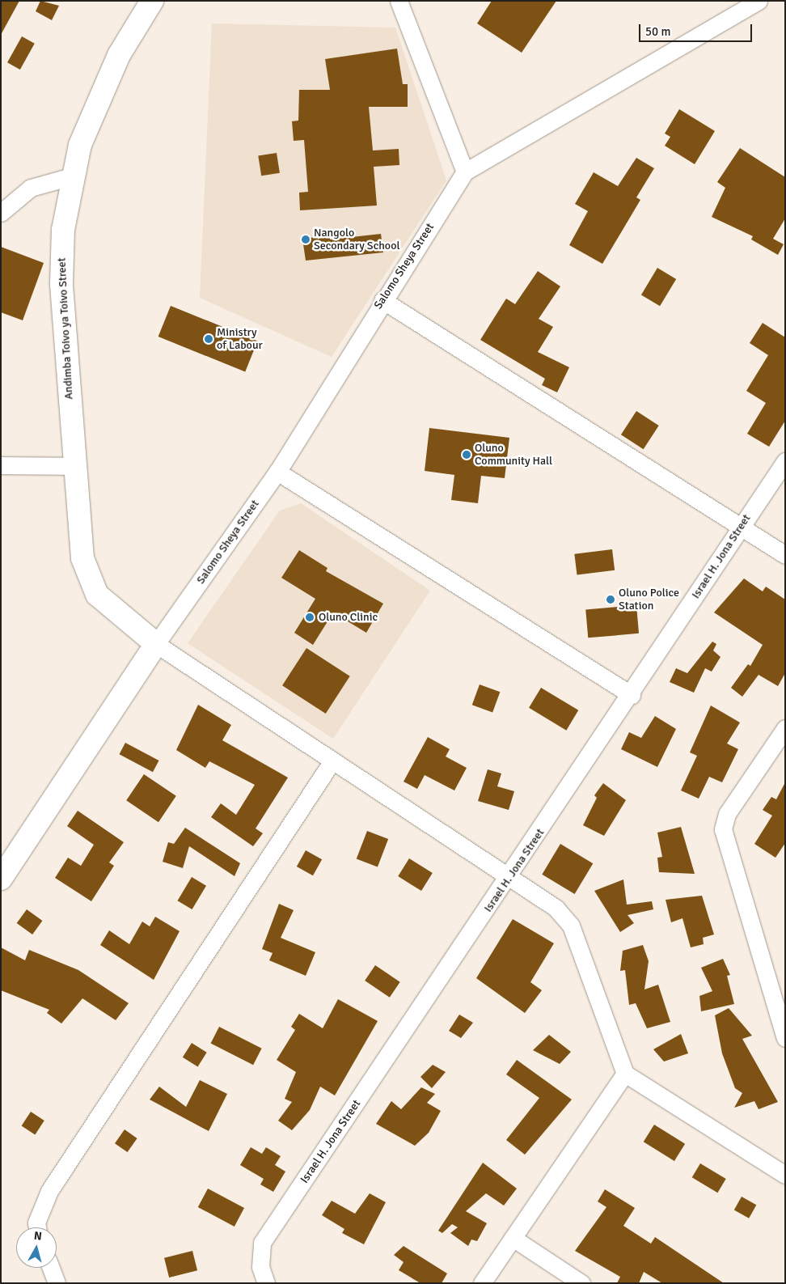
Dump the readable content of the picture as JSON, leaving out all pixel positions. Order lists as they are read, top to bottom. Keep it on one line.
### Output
{"streets":{"street":["Salomo Sheya Street","Andimba Toivo ya Toivo Street","Israel H. Jona Street"]},"crossings":[["Salomo Sheya Street","Andimba Toivo ya Toivo Street"]],"places":["Nangolo Secondary School","Ministry of Labour","Oluno Community Hall","Oluno Police Station","Oluno Clinic"],"scale_bar":"50 m","north":"top"}
